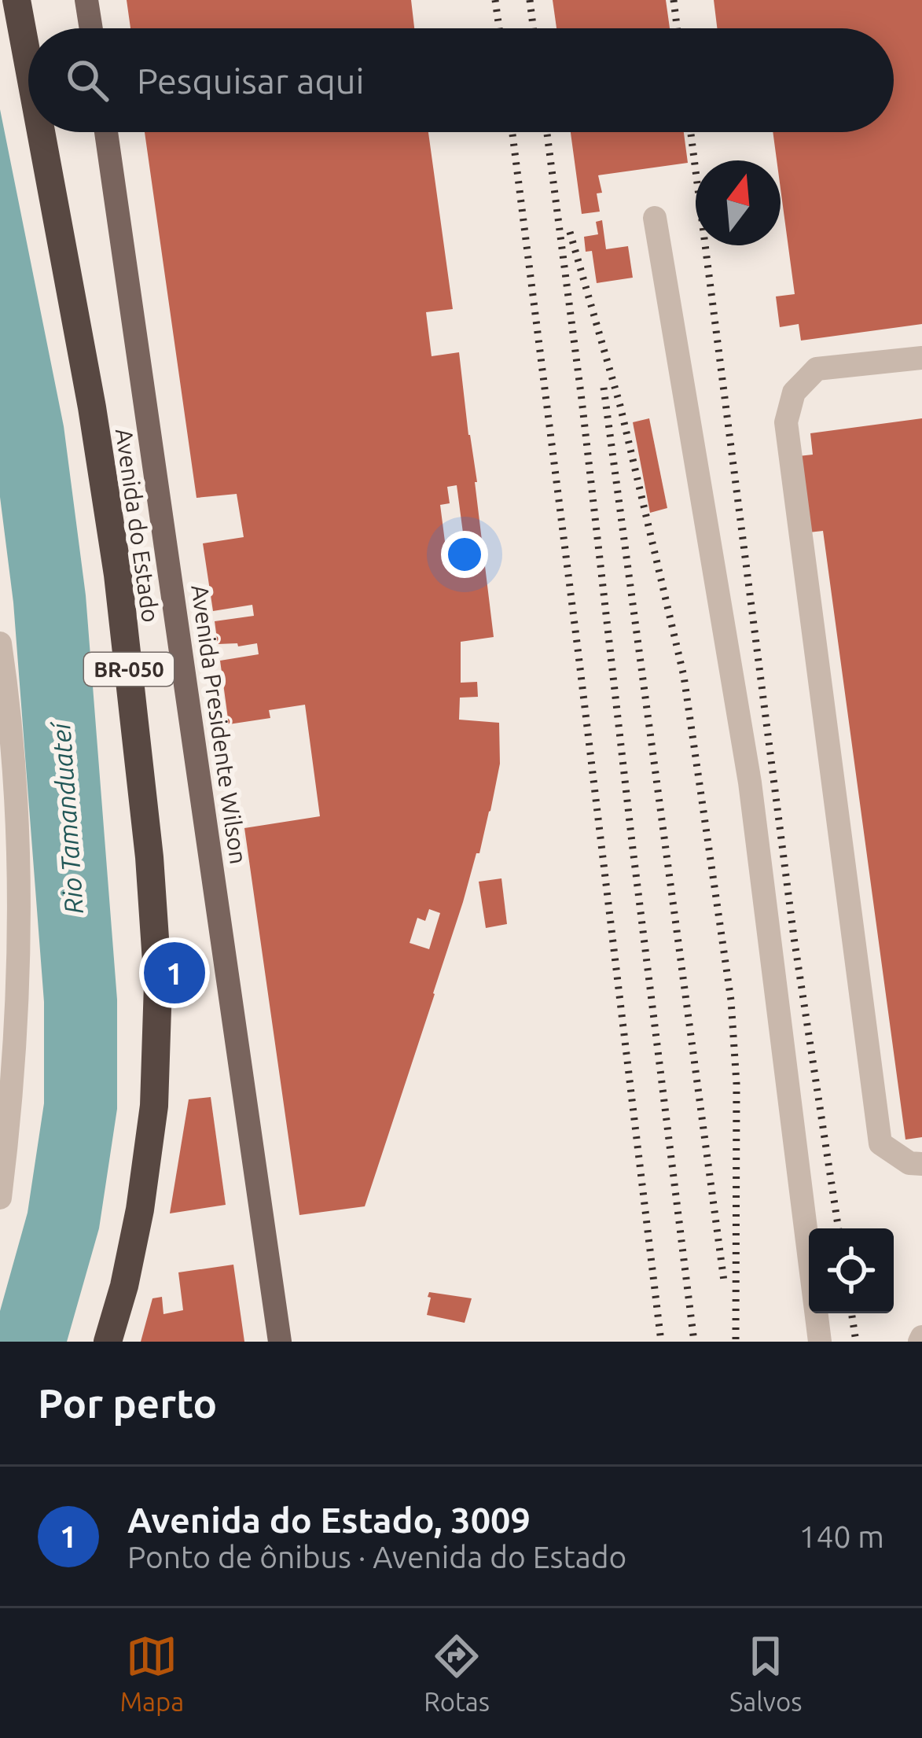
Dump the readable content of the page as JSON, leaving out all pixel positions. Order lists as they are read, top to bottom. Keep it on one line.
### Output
{"streets":{"highway":["Avenida do Estado","BR-050"],"main road":["Avenida Presidente Wilson"]},"water":["Rio Tamanduateí"],"north":"top","page":{"search":"Pesquisar aqui","pins":"1","heading":"Por perto","list":[{"mark":"1","name":"Avenida do Estado, 3009","note":"Ponto de ônibus · Avenida do Estado","value":"140 m"}],"nav":["Mapa","Rotas","Salvos"]}}
